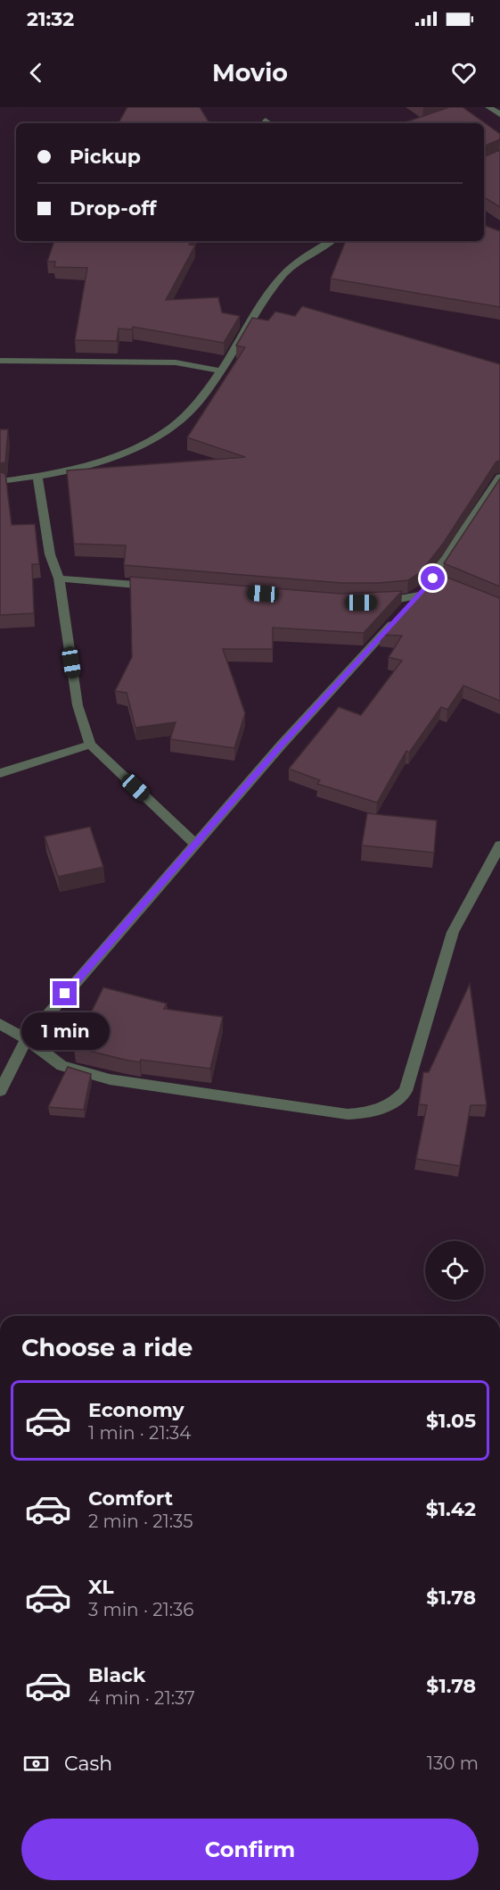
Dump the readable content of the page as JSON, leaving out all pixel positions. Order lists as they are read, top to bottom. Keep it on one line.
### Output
{"page":{"status":"21:32","header":"Movio","banner":["Pickup","Drop-off"],"bubble":"1 min","heading":"Choose a ride","list":[{"name":"Economy","note":"1 min · 21:34","value":"$1.05"},{"name":"Comfort","note":"2 min · 21:35","value":"$1.42"},{"name":"XL","note":"3 min · 21:36","value":"$1.78"},{"name":"Black","note":"4 min · 21:37","value":"$1.78"}],"pay":["Cash","130 m"],"buttons":"Confirm"}}
